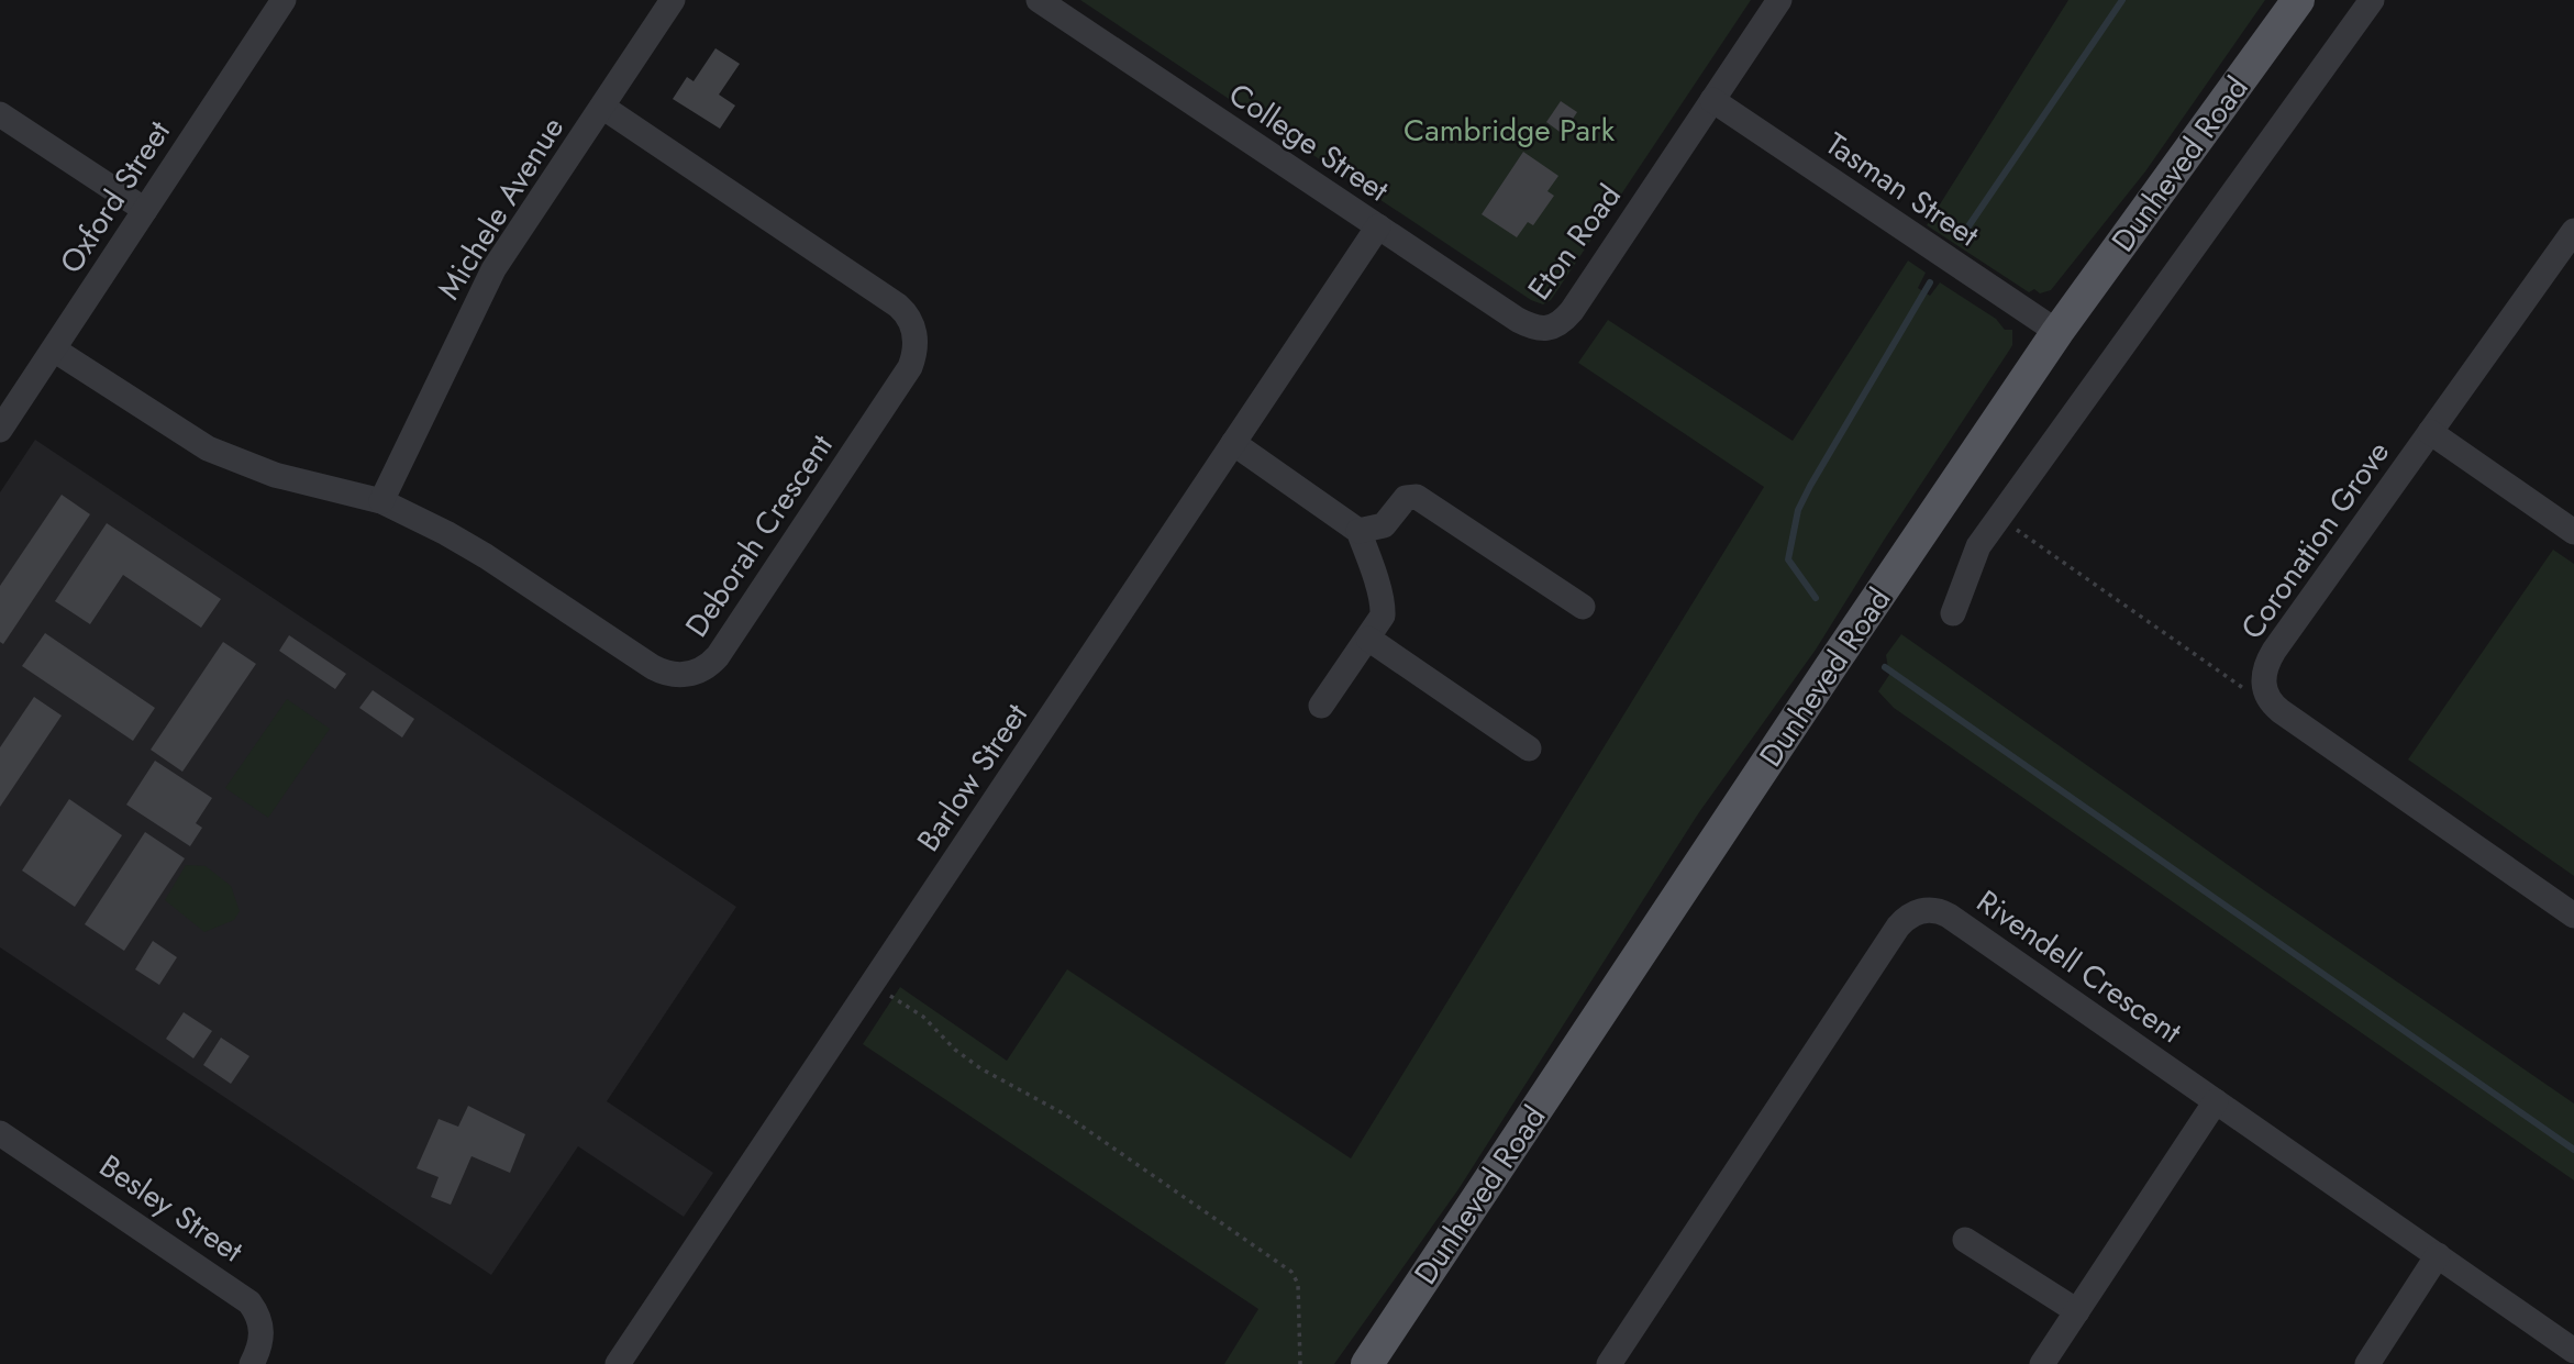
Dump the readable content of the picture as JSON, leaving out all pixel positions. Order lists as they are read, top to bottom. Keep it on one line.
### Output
{"streets":{"main road":["Dunheved Road"],"street":["College Street","Tasman Street","Oxford Street","Michele Avenue","Eton Road","Deborah Crescent","Coronation Grove","Barlow Street","Rivendell Crescent","Besley Street"]},"crossings":[["College Street","Eton Road"],["College Street","Barlow Street"],["Dunheved Road","Tasman Street"],["Tasman Street","Eton Road"],["Oxford Street","Deborah Crescent"],["Michele Avenue","Deborah Crescent"]],"parks":["Cambridge Park"]}
